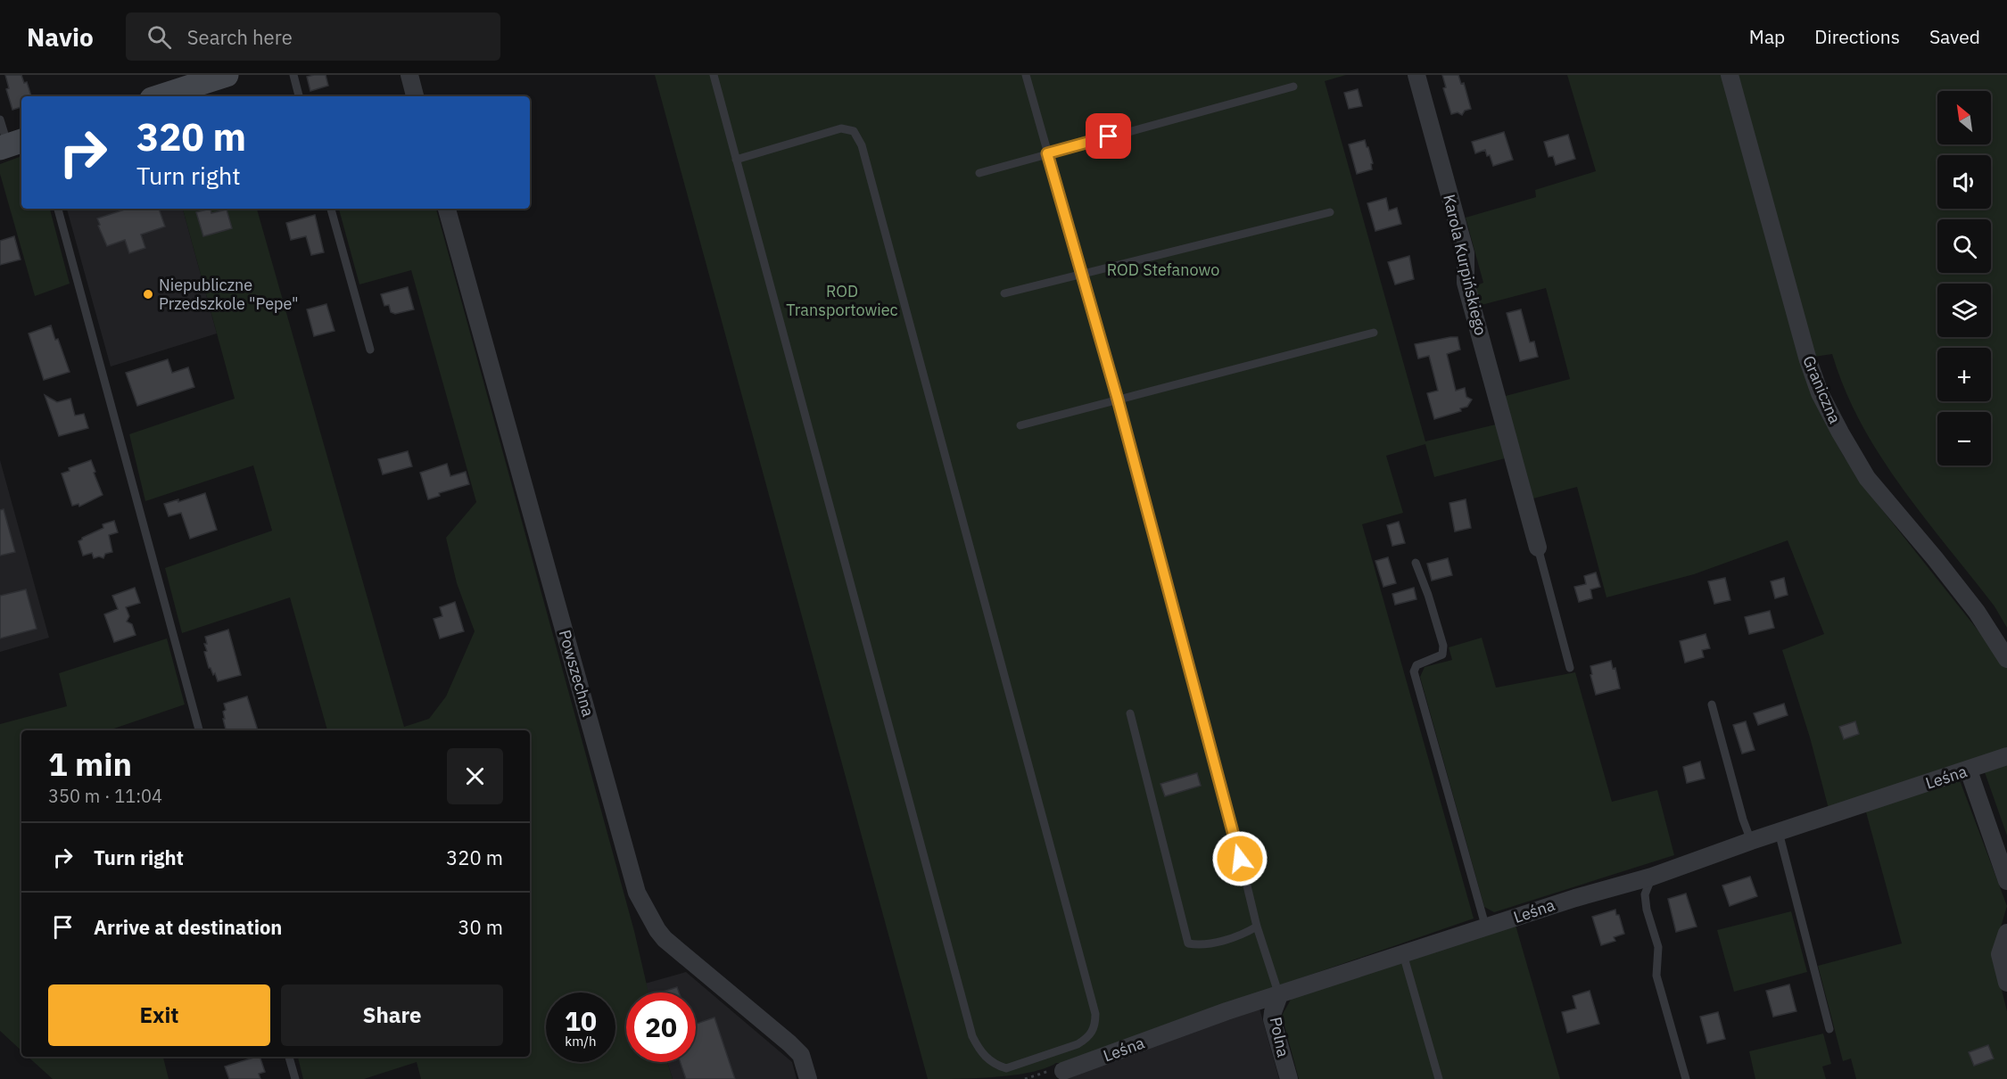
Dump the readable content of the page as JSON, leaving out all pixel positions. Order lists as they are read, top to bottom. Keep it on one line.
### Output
{"streets":{"street":["Karola Kurpińskiego","Graniczna","Powszechna","Leśna","Polna"]},"crossings":[["Leśna","Polna"]],"parks":["ROD Stefanowo","ROD Transportowiec"],"places":["Niepubliczne Przedszkole \"Pepe\""],"north":"top left","page":{"header":"Navio","search":"Search here","nav":["Map","Directions","Saved"],"map_buttons":["+","−"],"turn":["320 m","Turn right"],"heading":["1 min","350 m · 11:04"],"list":[{"name":"Turn right","value":"320 m"},{"name":"Arrive at destination","value":"30 m"}],"buttons":["Exit","Share"],"speed":"10 km/h","limit":"20"}}
